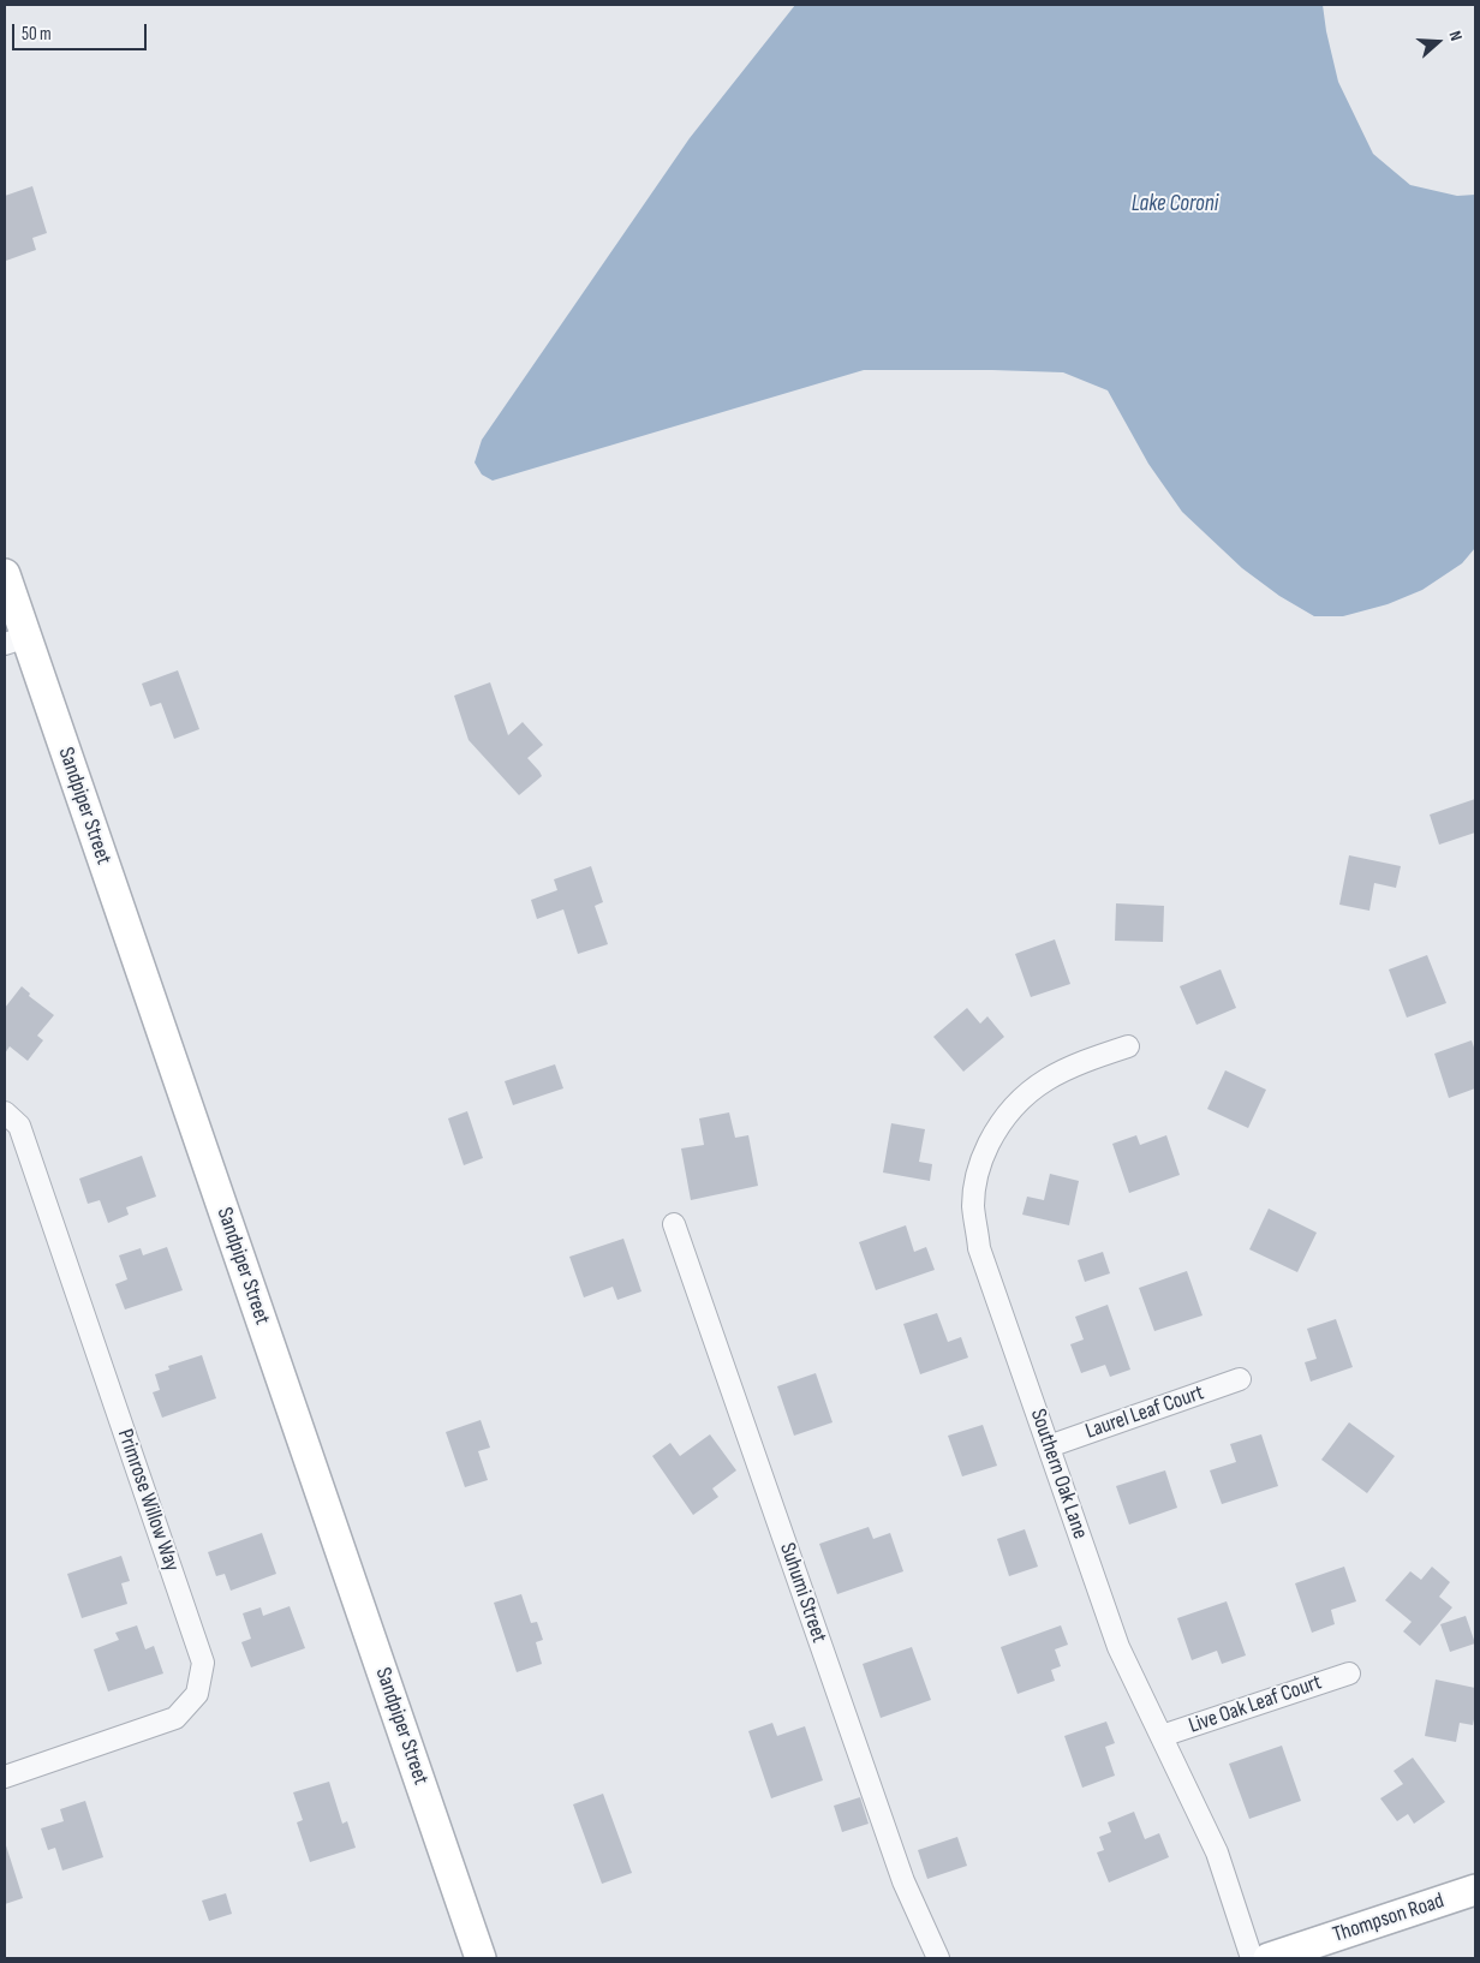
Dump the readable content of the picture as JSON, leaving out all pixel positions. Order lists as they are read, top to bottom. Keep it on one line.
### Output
{"streets":{"street":["Sandpiper Street","Laurel Leaf Court","Southern Oak Lane","Primrose Willow Way","Suhumi Street","Live Oak Leaf Court","Thompson Road"]},"crossings":[["Laurel Leaf Court","Southern Oak Lane"],["Southern Oak Lane","Live Oak Leaf Court"]],"water":["Lake Coroni"],"scale_bar":"50 m","north":"right"}
